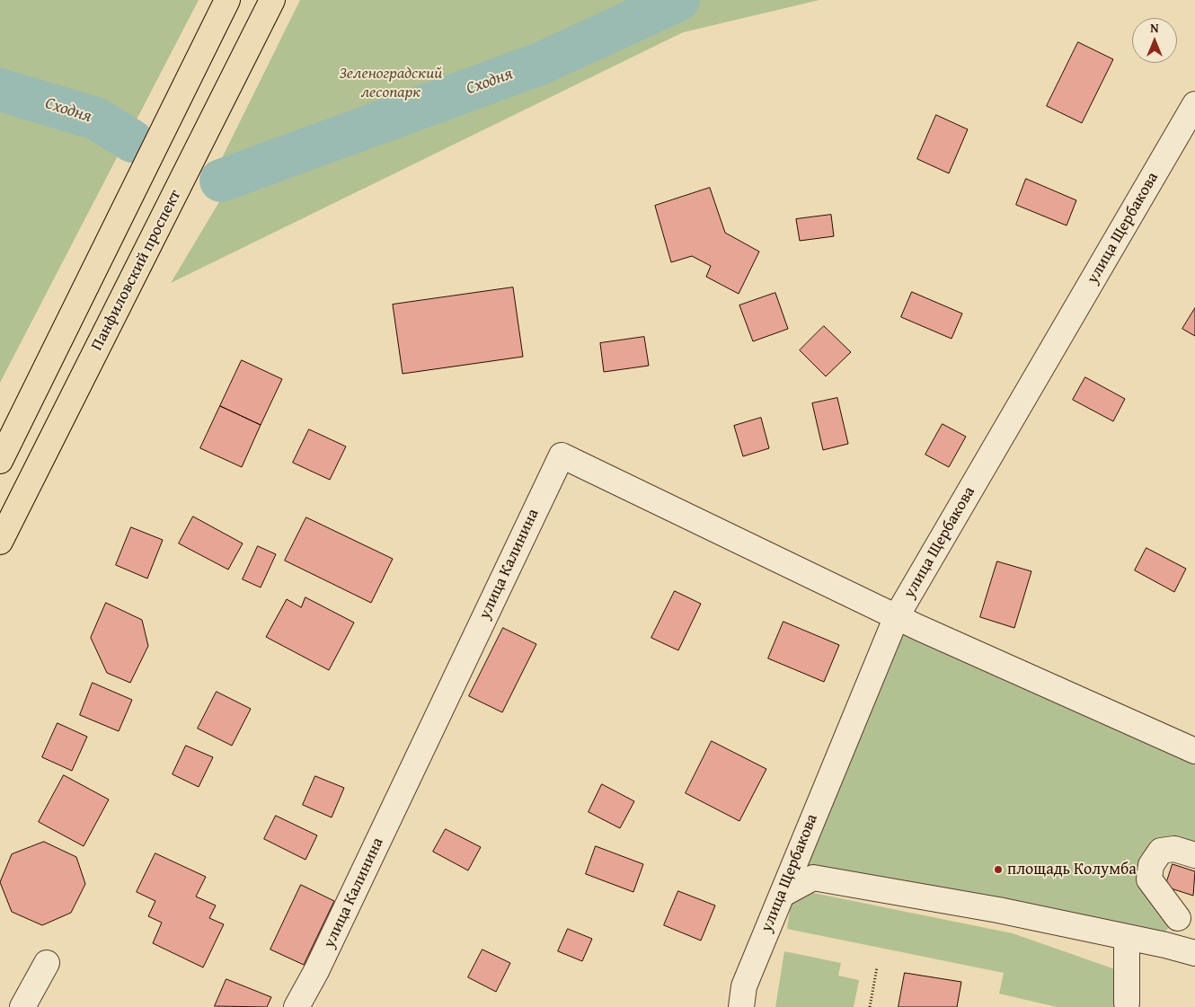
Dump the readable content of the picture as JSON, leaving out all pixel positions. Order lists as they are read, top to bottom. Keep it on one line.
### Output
{"streets":{"main road":["Панфиловский проспект"],"street":["улица Щербакова","улица Калинина"]},"crossings":[["улица Щербакова","улица Калинина"]],"water":["Сходня"],"parks":["Зеленоградский лесопарк"],"places":["площадь Колумба"],"north":"top"}
